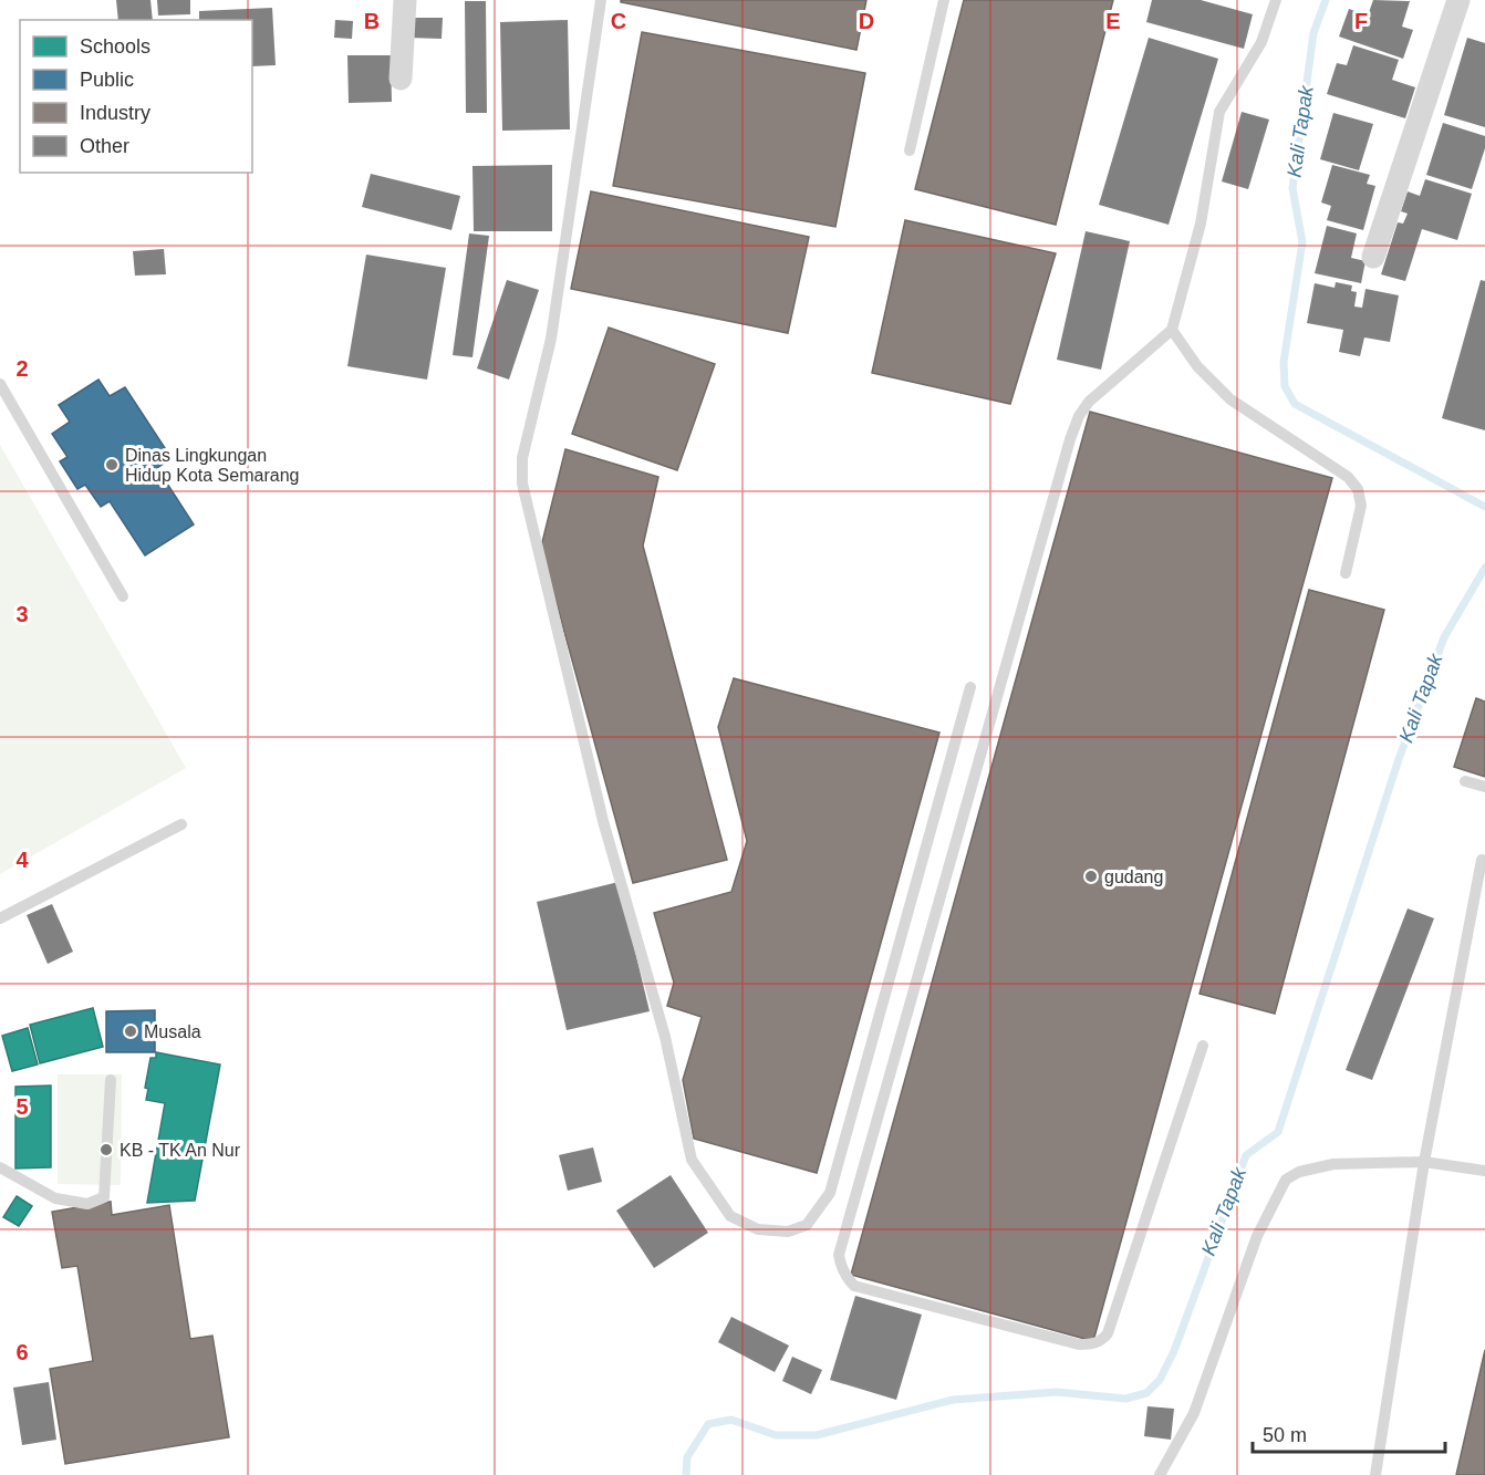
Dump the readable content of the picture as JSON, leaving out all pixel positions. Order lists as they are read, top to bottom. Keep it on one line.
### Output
{"water":["Kali Tapak"],"places":["Dinas Lingkungan Hidup Kota Semarang","gudang","Musala","KB - TK An Nur"],"legend":["Schools","Public","Industry","Other"],"scale_bar":"50 m","grid":{"columns":["B","C","D","E","F"],"rows":["2","3","4","5","6"]}}
